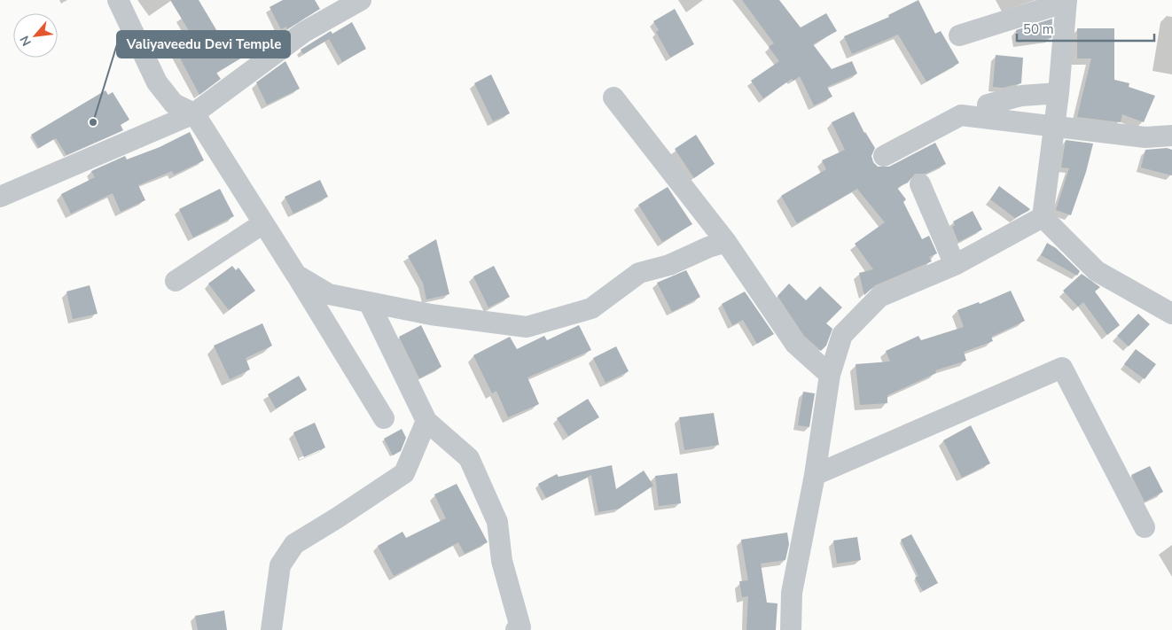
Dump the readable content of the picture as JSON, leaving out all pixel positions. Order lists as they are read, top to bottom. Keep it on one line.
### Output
{"places":["Valiyaveedu Devi Temple"],"scale_bar":"50 m","north":"bottom left"}
